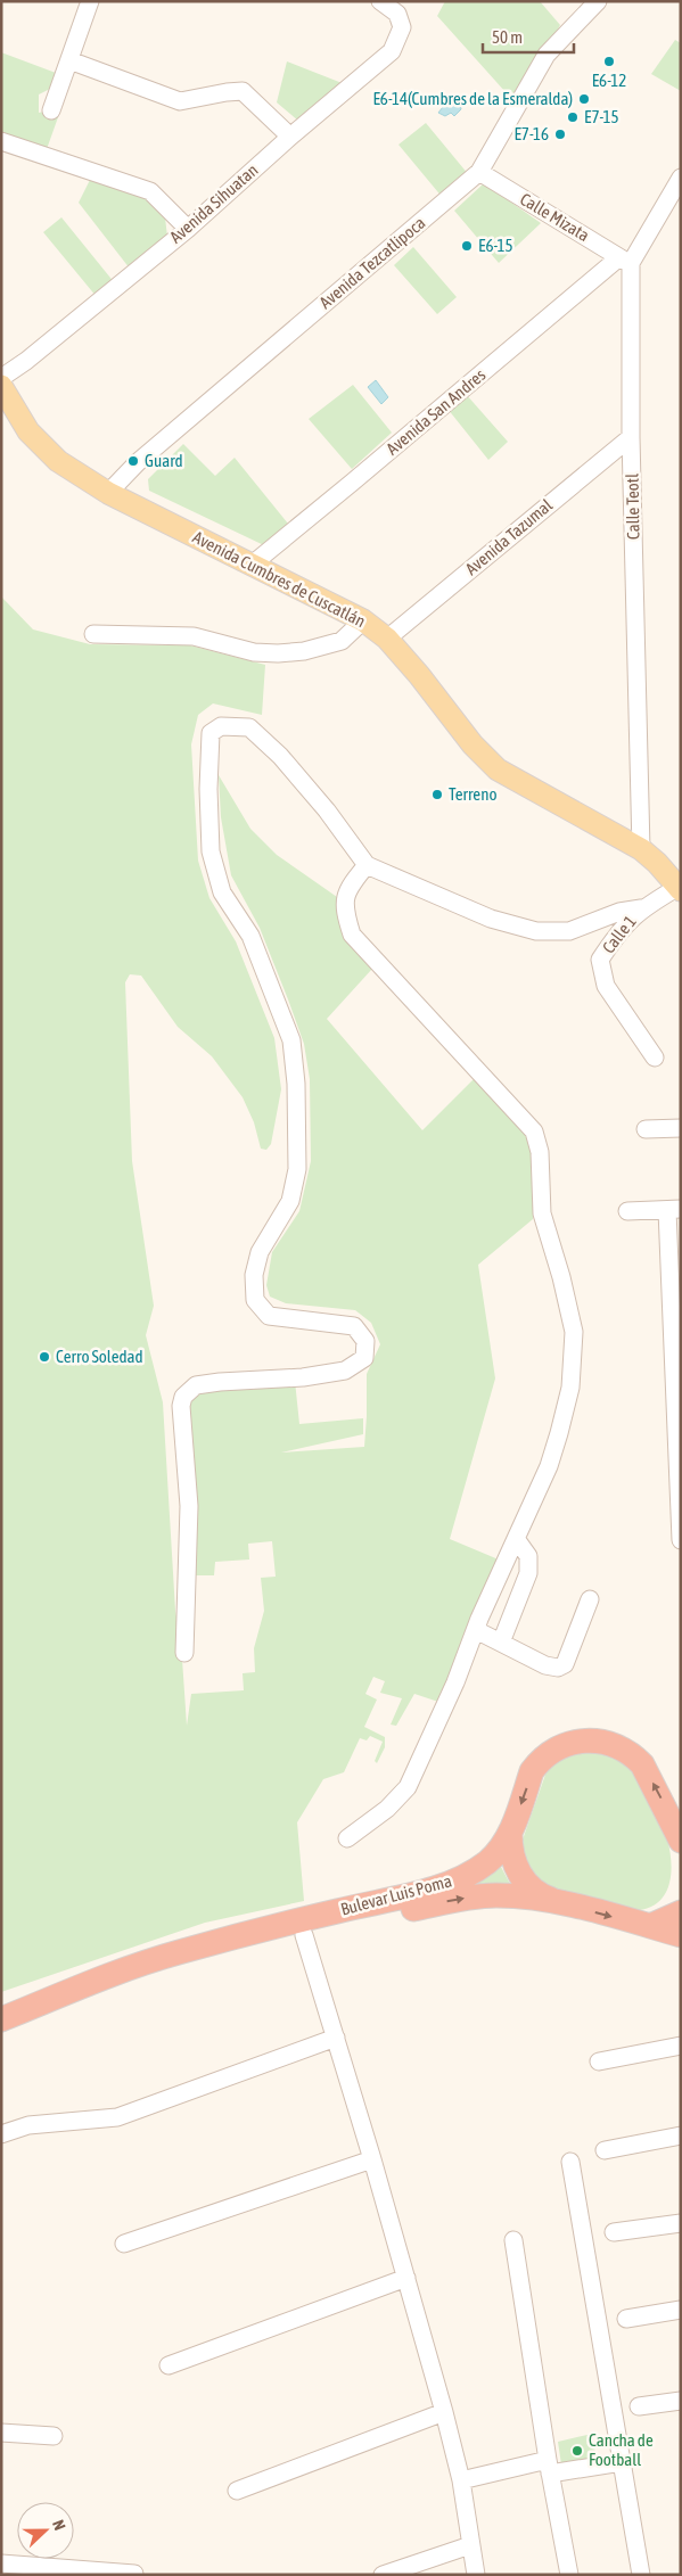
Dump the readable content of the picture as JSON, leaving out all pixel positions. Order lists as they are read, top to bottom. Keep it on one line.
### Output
{"streets":{"highway":["Bulevar Luis Poma"],"main road":["Avenida Cumbres de Cuscatlán"],"street":["Avenida Sihuatan","Calle Mizata","Avenida Tezcatlipoca","Avenida San Andres","Calle Teotl","Avenida Tazumal","Calle 1"]},"crossings":[["Calle Mizata","Avenida Tezcatlipoca"],["Calle Mizata","Avenida San Andres"],["Calle Mizata","Calle Teotl"],["Avenida Tezcatlipoca","Avenida Cumbres de Cuscatlán"],["Avenida San Andres","Calle Teotl"],["Avenida San Andres","Avenida Cumbres de Cuscatlán"],["Calle Teotl","Avenida Tazumal"],["Calle Teotl","Avenida Cumbres de Cuscatlán"],["Avenida Tazumal","Avenida Cumbres de Cuscatlán"],["Avenida Cumbres de Cuscatlán","Calle 1"]],"places":["E6-12","E6-14(Cumbres de la Esmeralda)","E7-15","E7-16","E6-15","Guard","Terreno","Cerro Soledad","Cancha de Football"],"scale_bar":"50 m","north":"right"}
